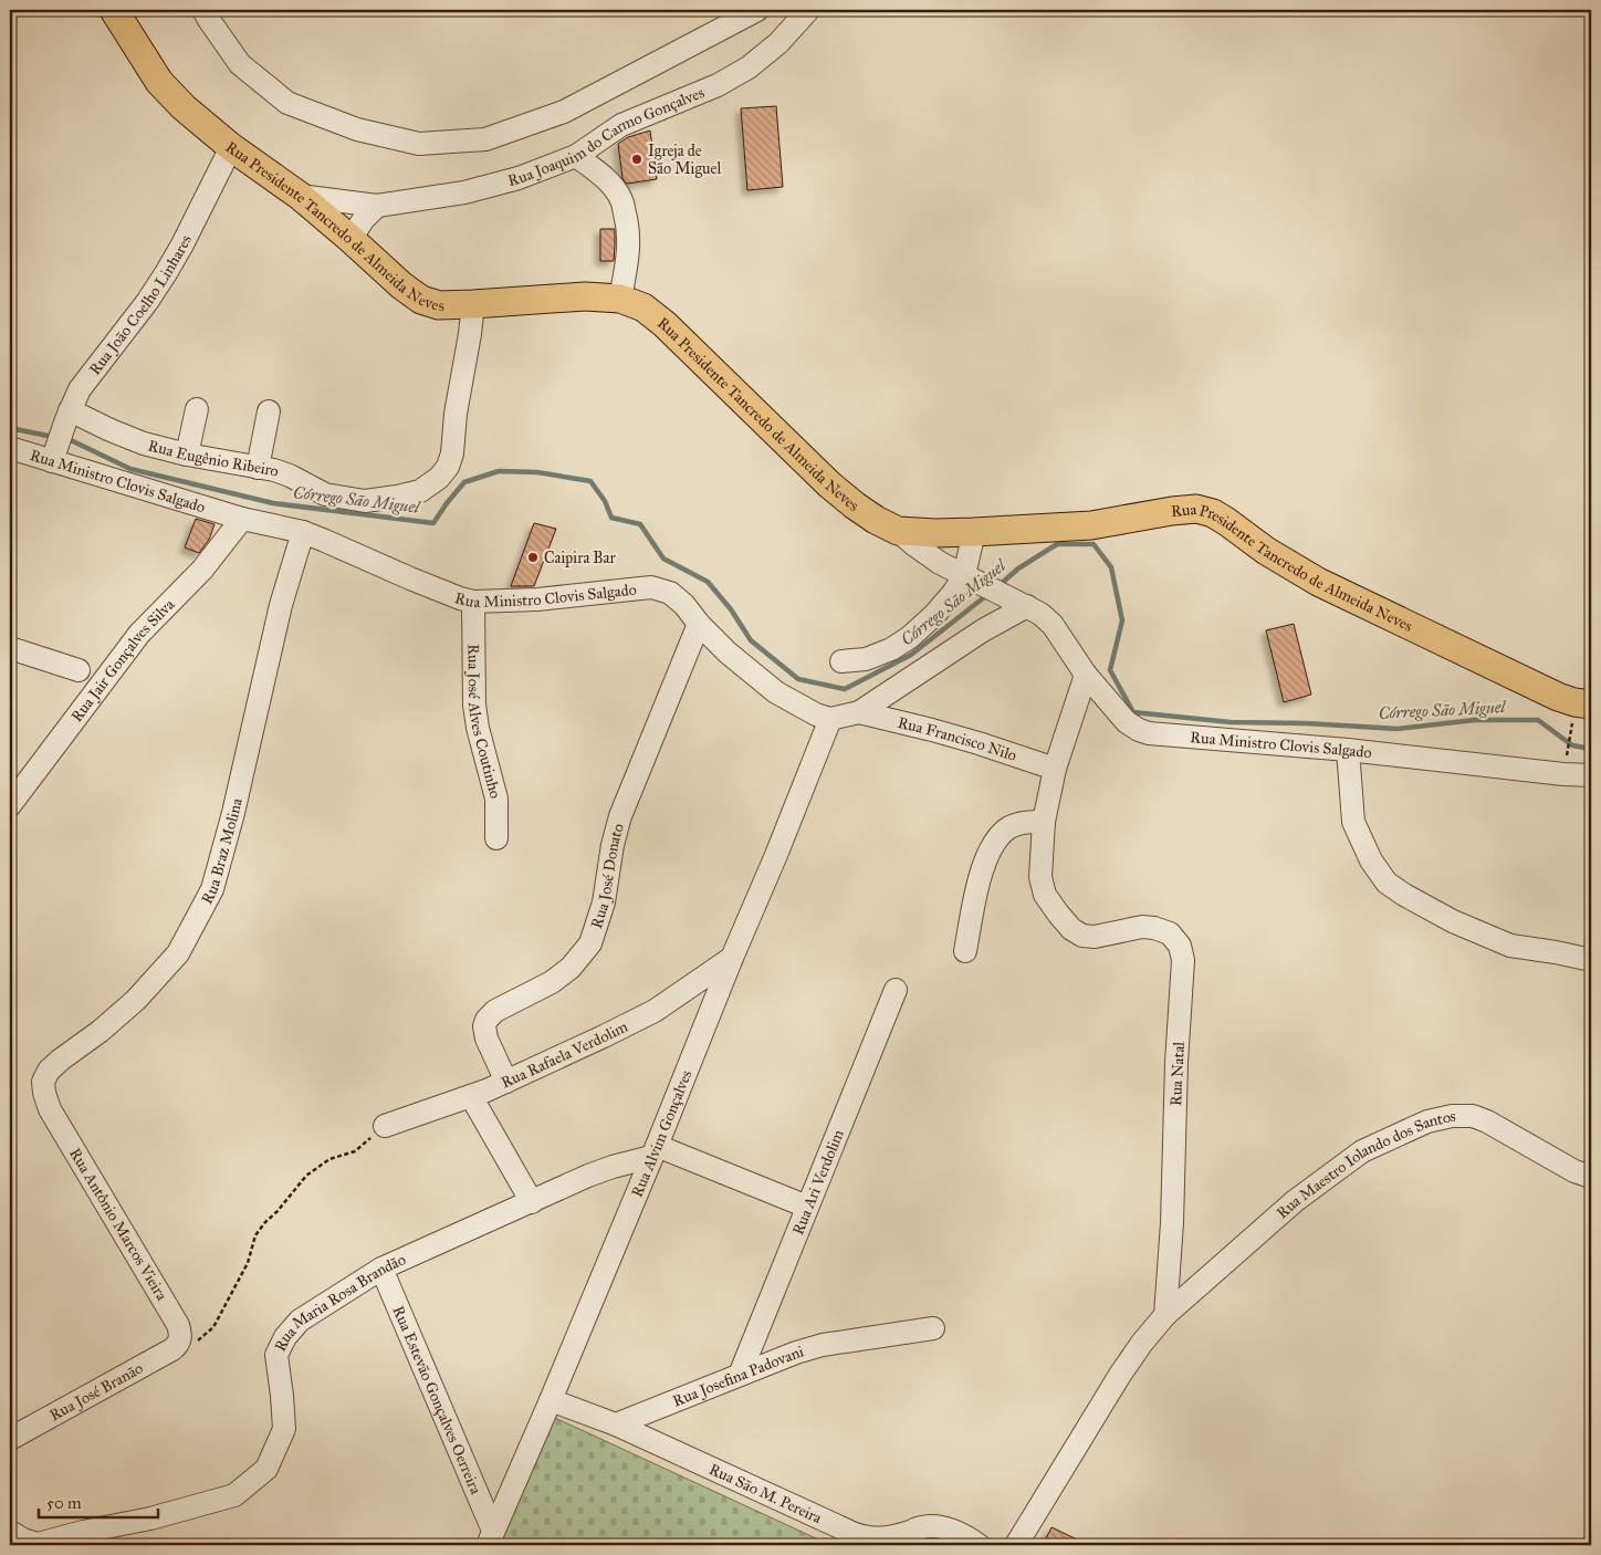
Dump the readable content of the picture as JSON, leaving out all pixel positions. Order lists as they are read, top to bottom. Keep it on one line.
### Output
{"streets":{"main road":["Rua Presidente Tancredo de Almeida Neves"],"street":["Rua Joaquim do Carmo Gonçalves","Rua João Coelho Linhares","Rua Eugênio Ribeiro","Rua Ministro Clovis Salgado","Rua Jair Gonçalves Silva","Rua José Alves Coutinho","Rua Francisco Nilo","Rua Braz Molina","Rua José Donato","Rua Rafaela Verdolim","Rua Natal","Rua Alvim Gonçalves","Rua Maestro Iolando dos Santos","Rua Ari Verdolim","Rua Antônio Marcos Vieira","Rua Maria Rosa Brandão","Rua Josefina Padovani","Rua José Branão","Rua Estevão Gonçalves Oerreira","Rua São M. Pereira"]},"crossings":[["Rua Joaquim do Carmo Gonçalves","Rua Presidente Tancredo de Almeida Neves"],["Rua Presidente Tancredo de Almeida Neves","Rua João Coelho Linhares"],["Rua Presidente Tancredo de Almeida Neves","Rua Eugênio Ribeiro"],["Rua Presidente Tancredo de Almeida Neves","Rua Ministro Clovis Salgado"],["Rua João Coelho Linhares","Rua Eugênio Ribeiro"],["Rua João Coelho Linhares","Rua Ministro Clovis Salgado"],["Rua Ministro Clovis Salgado","Rua Jair Gonçalves Silva"],["Rua Ministro Clovis Salgado","Rua José Alves Coutinho"],["Rua Ministro Clovis Salgado","Rua Braz Molina"],["Rua Ministro Clovis Salgado","Rua José Donato"],["Rua Ministro Clovis Salgado","Rua Natal"],["Rua Ministro Clovis Salgado","Rua Alvim Gonçalves"],["Rua Francisco Nilo","Rua Natal"],["Rua Braz Molina","Rua Antônio Marcos Vieira"],["Rua José Donato","Rua Rafaela Verdolim"],["Rua Rafaela Verdolim","Rua Alvim Gonçalves"],["Rua Natal","Rua Maestro Iolando dos Santos"],["Rua Alvim Gonçalves","Rua Maria Rosa Brandão"],["Rua Alvim Gonçalves","Rua Estevão Gonçalves Oerreira"],["Rua Ari Verdolim","Rua Josefina Padovani"],["Rua Antônio Marcos Vieira","Rua José Branão"],["Rua Maria Rosa Brandão","Rua Estevão Gonçalves Oerreira"],["Rua Josefina Padovani","Rua São M. Pereira"]],"water":["Córrego São Miguel"],"places":["Igreja de São Miguel","Caipira Bar"],"scale_bar":"50 m"}
